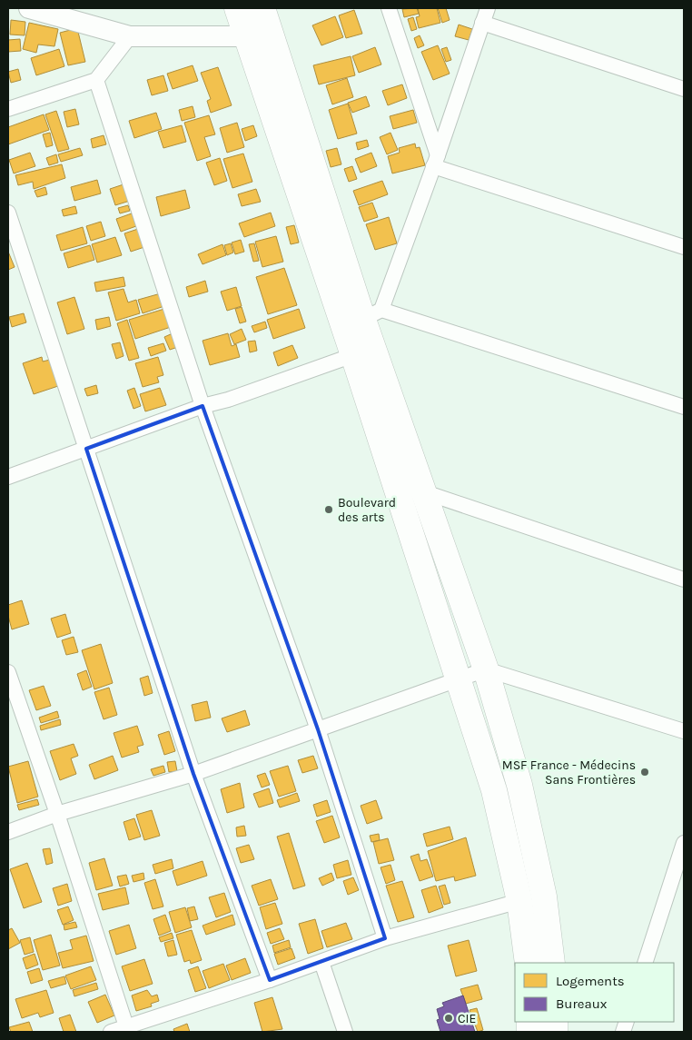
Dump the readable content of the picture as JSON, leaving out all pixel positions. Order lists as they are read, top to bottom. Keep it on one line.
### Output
{"places":["Boulevard des arts","MSF France - Médecins Sans Frontières","CIE"],"legend":["Logements","Bureaux"]}
